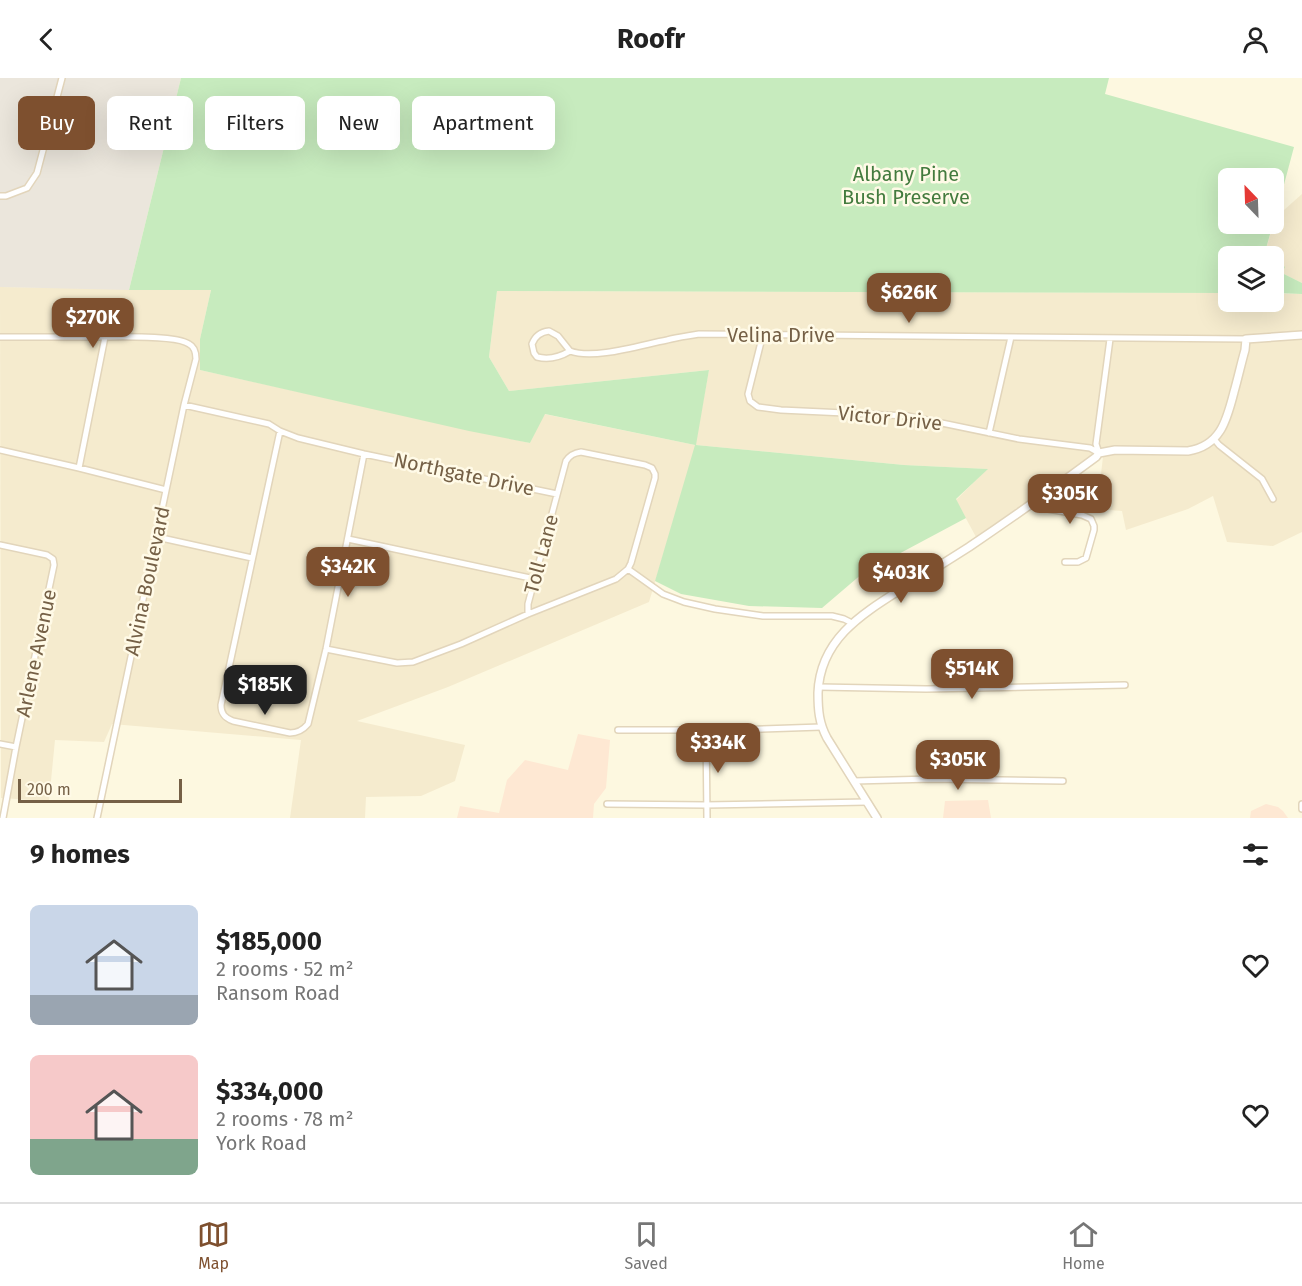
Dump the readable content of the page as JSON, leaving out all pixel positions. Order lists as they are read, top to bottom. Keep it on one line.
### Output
{"streets":{"street":["Velina Drive","Victor Drive","Northgate Drive","Toll Lane","Alvina Boulevard","Arlene Avenue"]},"crossings":[["Velina Drive","Victor Drive"],["Northgate Drive","Toll Lane"],["Northgate Drive","Alvina Boulevard"]],"parks":["Albany Pine Bush Preserve"],"scale_bar":"200 m","north":"top left","page":{"header":"Roofr","chip":["Buy","Rent","Filters","New","Apartment"],"price":["$626K","$270K","$305K","$342K","$403K","$514K","$185K","$334K","$305K"],"scale":"200 m","heading":"9 homes","list":[{"name":"$185,000","note":"2 rooms · 52 m² · Ransom Road"},{"name":"$334,000","note":"2 rooms · 78 m² · York Road"}],"tabs":["Map","Saved","Home"]}}
